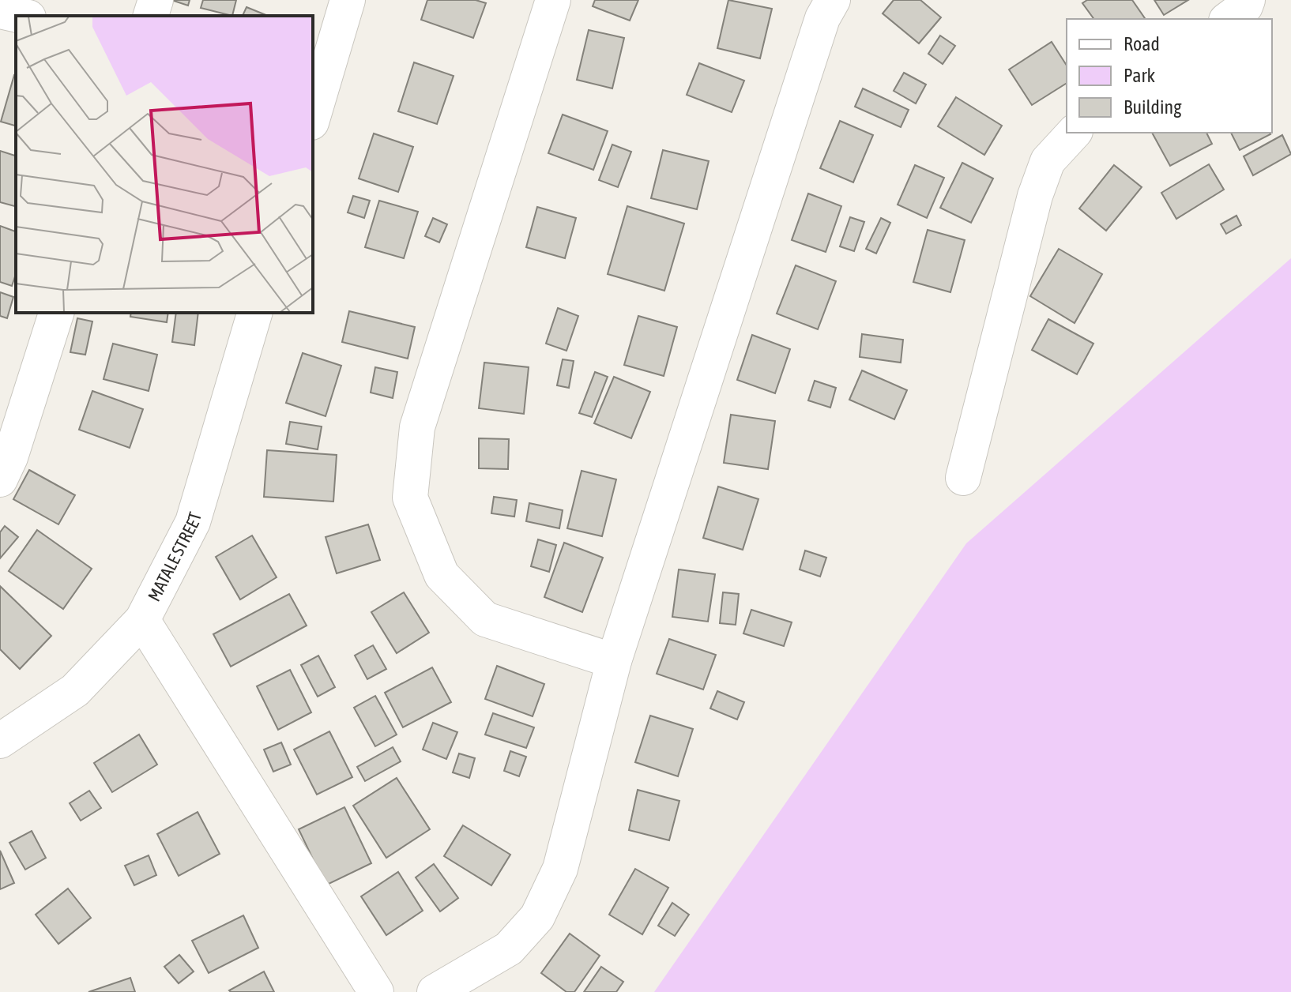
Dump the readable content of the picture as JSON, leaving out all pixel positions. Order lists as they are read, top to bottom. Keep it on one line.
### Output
{"streets":{"street":["MATALE STREET"]},"legend":["Road","Park","Building"]}
